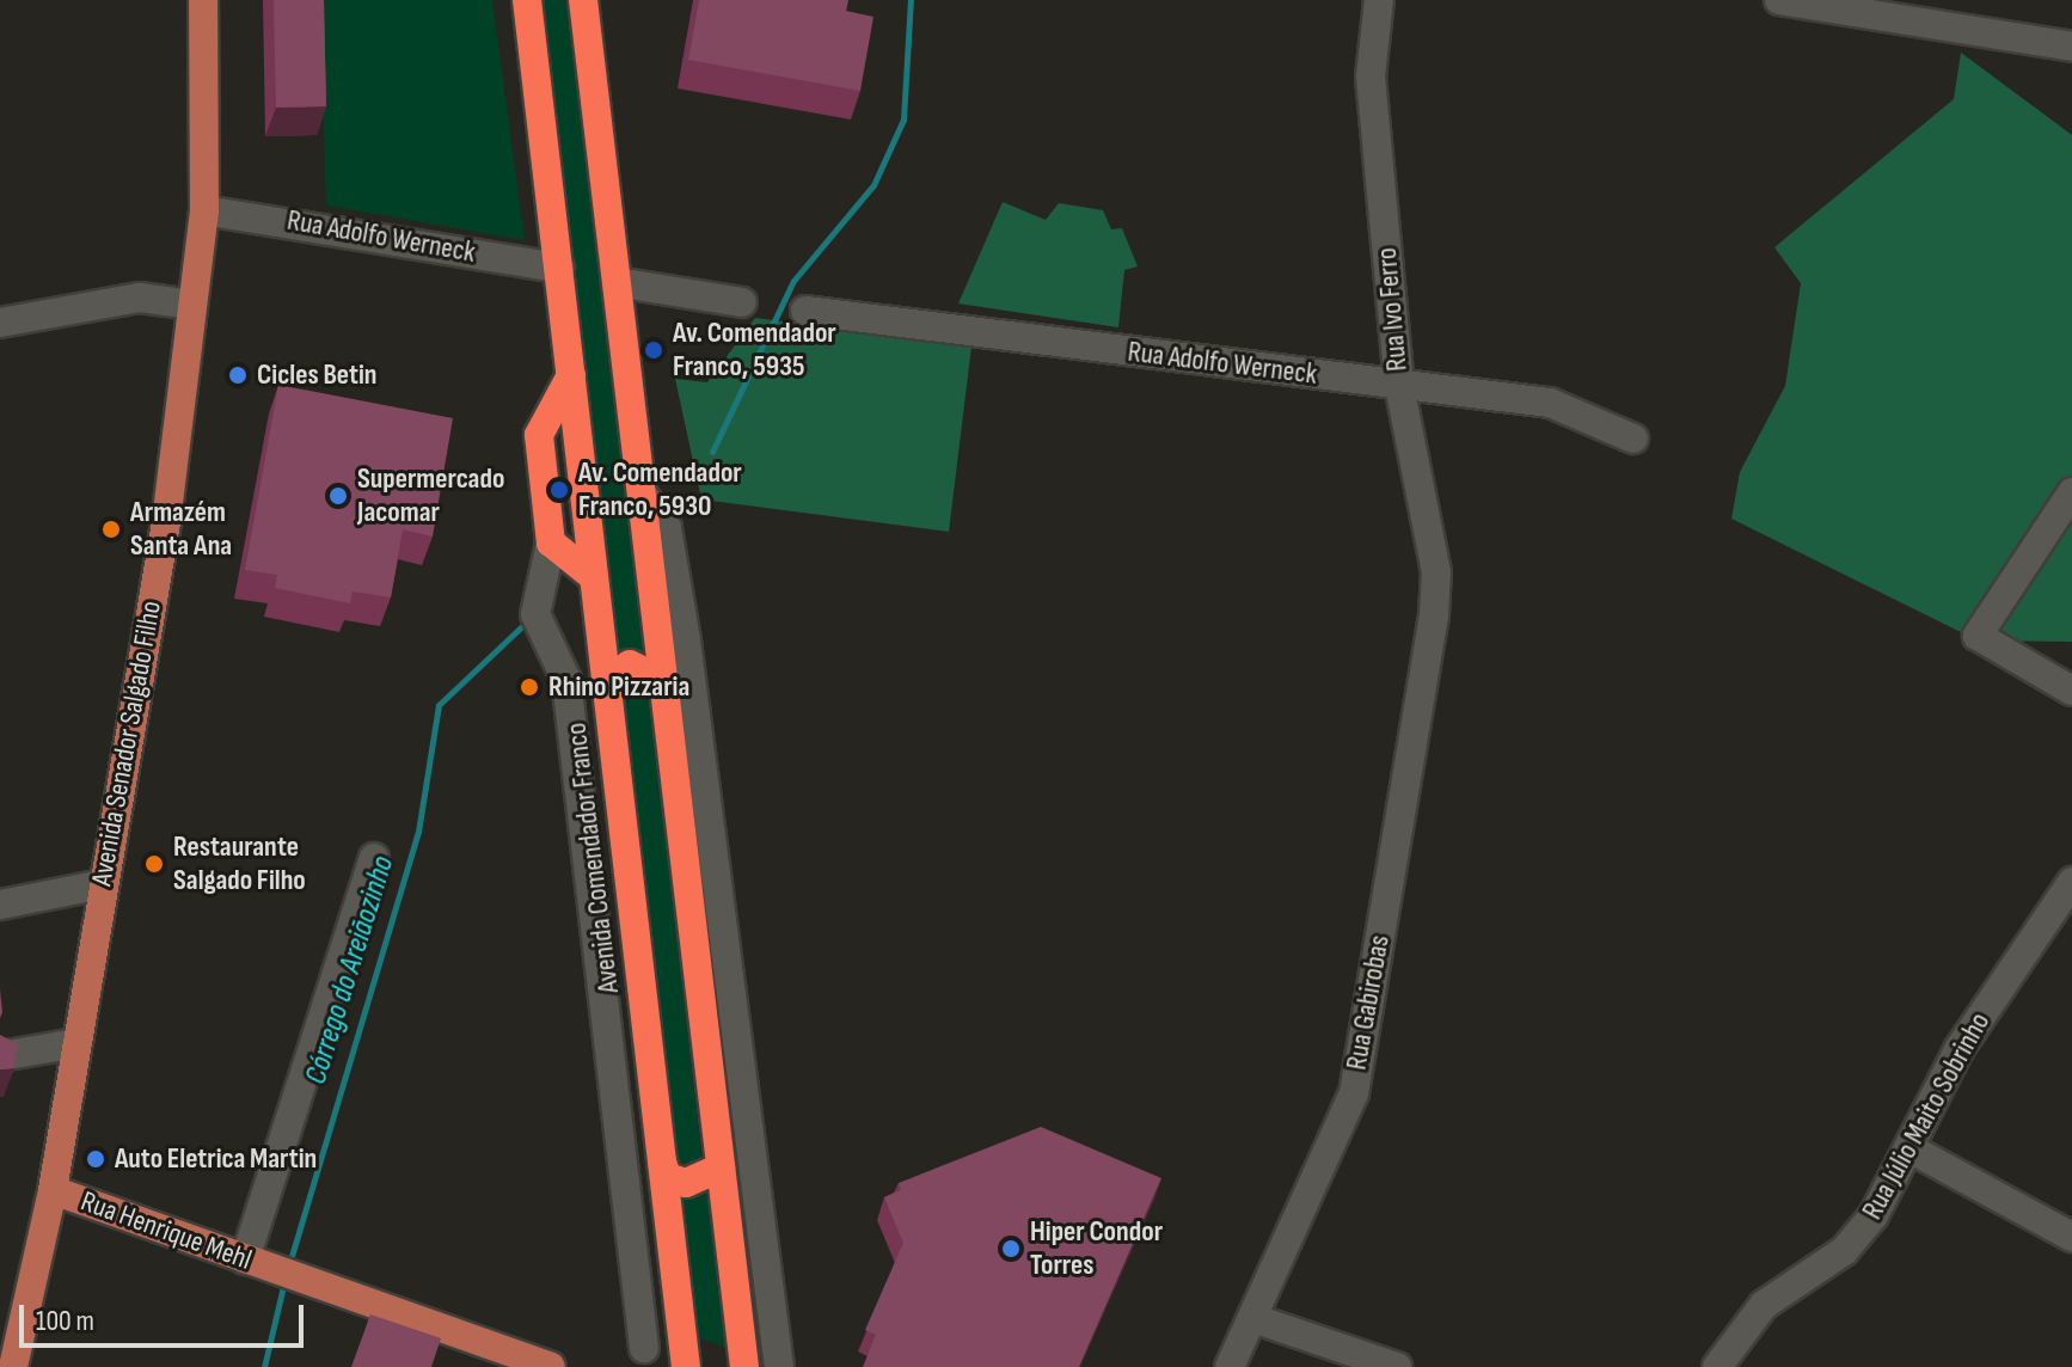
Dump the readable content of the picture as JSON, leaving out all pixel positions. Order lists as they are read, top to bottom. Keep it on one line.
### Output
{"streets":{"highway":["Avenida Comendador Franco"],"main road":["Avenida Senador Salgado Filho","Rua Henrique Mehl"],"street":["Rua Adolfo Werneck","Rua Ivo Ferro","Rua Gabirobas","Rua Júlio Maito Sobrinho"]},"crossings":[["Rua Adolfo Werneck","Rua Ivo Ferro"],["Rua Adolfo Werneck","Avenida Senador Salgado Filho"],["Rua Adolfo Werneck","Avenida Comendador Franco"],["Rua Ivo Ferro","Rua Gabirobas"],["Avenida Senador Salgado Filho","Rua Henrique Mehl"]],"water":["Córrego do Areiãozinho"],"places":["Av. Comendador Franco, 5935","Cicles Betin","Av. Comendador Franco, 5930","Supermercado Jacomar","Armazém Santa Ana","Rhino Pizzaria","Restaurante Salgado Filho","Auto Eletrica Martin","Hiper Condor Torres"],"scale_bar":"100 m"}
